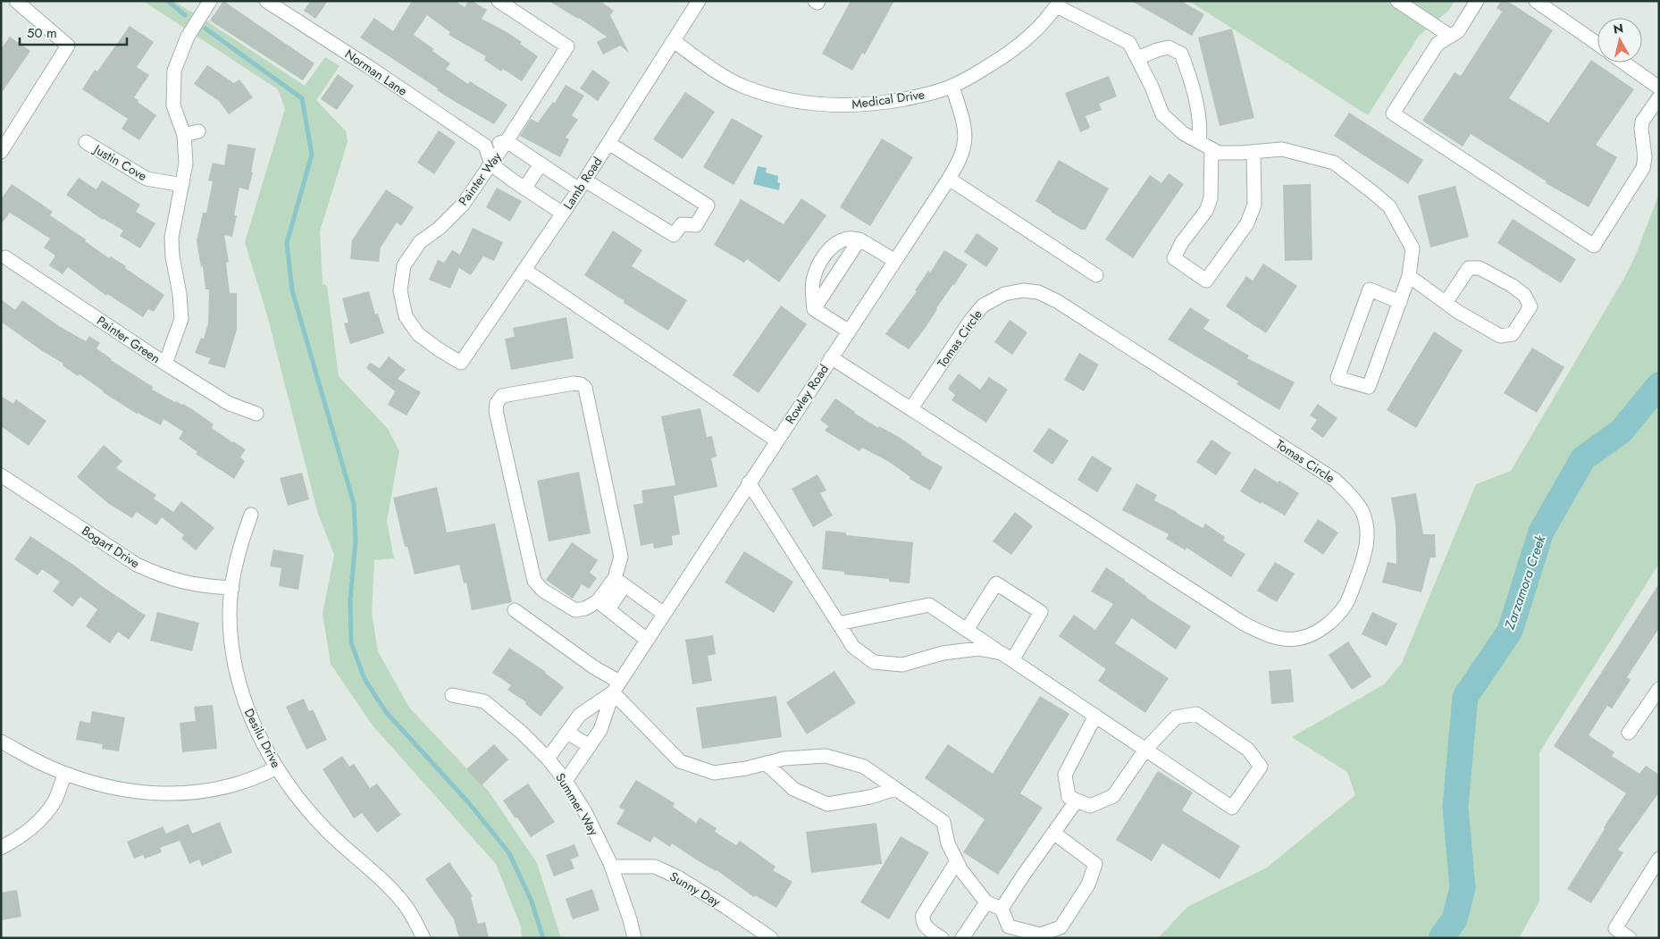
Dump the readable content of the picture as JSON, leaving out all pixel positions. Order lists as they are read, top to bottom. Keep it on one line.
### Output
{"streets":{"street":["Norman Lane","Medical Drive","Justin Cove","Painter Way","Lamb Road","Tomas Circle","Painter Green","Rowley Road","Bogart Drive","Desilu Drive","Summer Way","Sunny Day"]},"crossings":[["Medical Drive","Lamb Road"],["Medical Drive","Rowley Road"],["Painter Way","Lamb Road"],["Tomas Circle","Rowley Road"],["Rowley Road","Summer Way"],["Bogart Drive","Desilu Drive"],["Summer Way","Sunny Day"]],"water":["Zarzamora Creek"],"scale_bar":"50 m","north":"top"}
